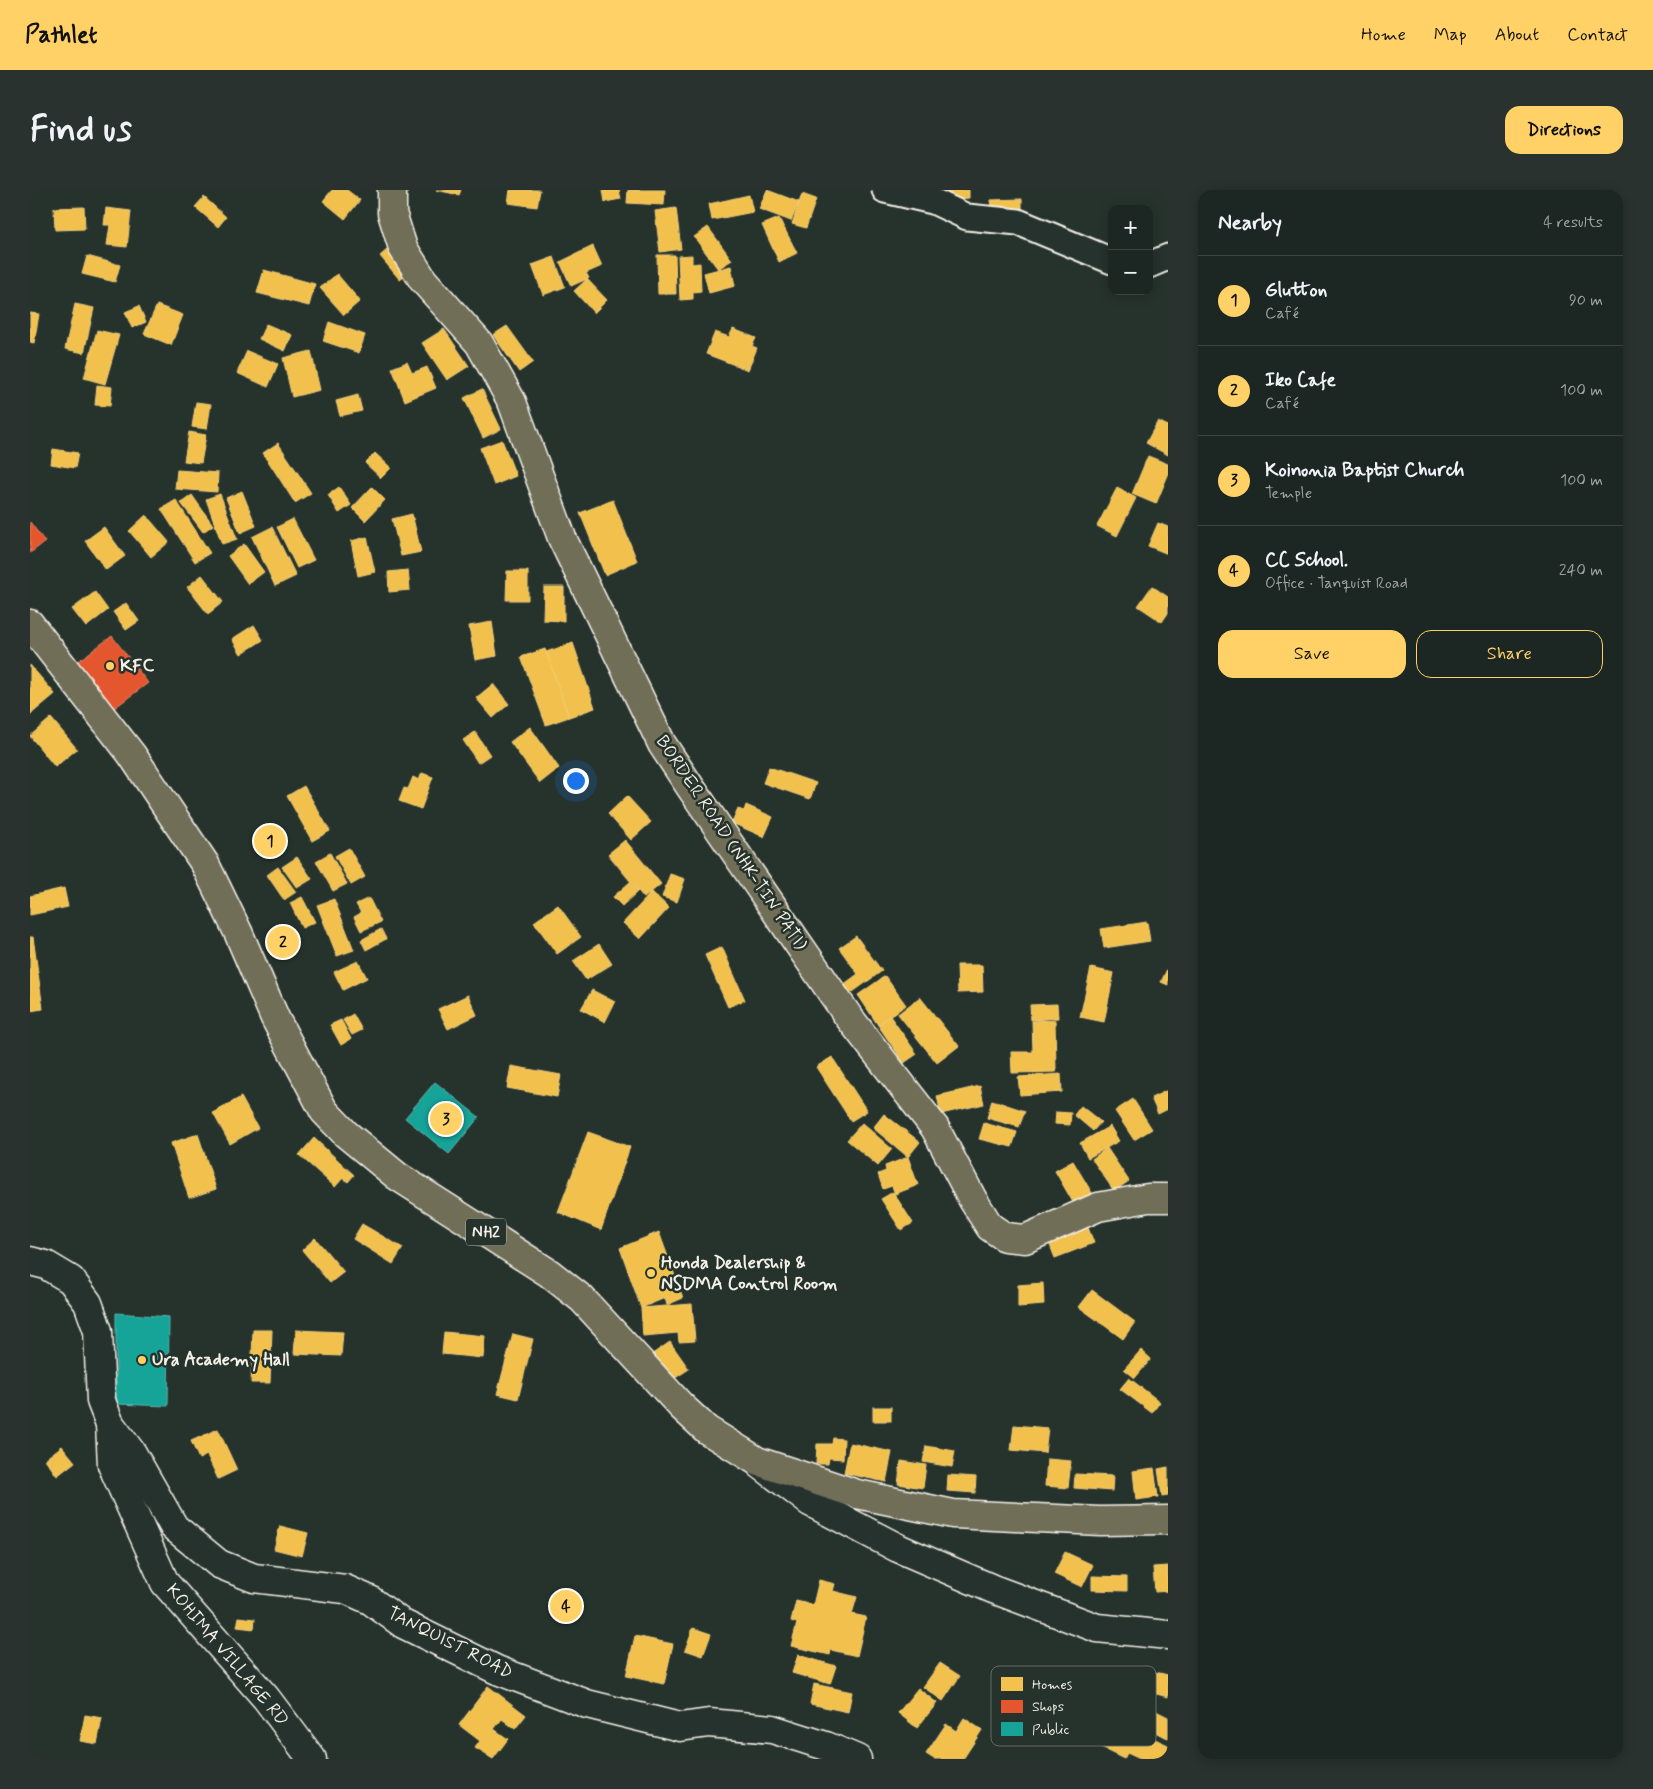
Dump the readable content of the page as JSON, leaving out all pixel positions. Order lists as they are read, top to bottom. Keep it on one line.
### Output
{"streets":{"main road":["BORDER ROAD (NHK-TIN PATI)","NH2"],"street":["TANQUIST ROAD","KOHIMA VILLAGE RD"]},"crossings":[["TANQUIST ROAD","KOHIMA VILLAGE RD"]],"places":["KFC","Honda Dealership & NSDMA Control Room","Ura Academy Hall"],"legend":["Homes","Shops","Public"],"page":{"header":"Pathlet","nav":["Home","Map","About","Contact"],"buttons":["Directions",["Save","Share"]],"title":"Find us","heading":["Nearby","4 results"],"map_buttons":["+","−"],"list":[{"mark":"1","name":"Glutton","note":"Café","value":"90 m"},{"mark":"2","name":"Iko Cafe","note":"Café","value":"100 m"},{"mark":"3","name":"Koinonia Baptist Church","note":"Temple","value":"100 m"},{"mark":"4","name":"CC School.","note":"Office · Tanquist Road","value":"240 m"}],"pins":["1","2","3","4"]}}
